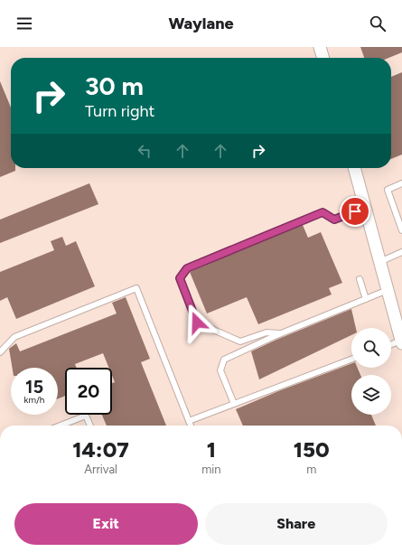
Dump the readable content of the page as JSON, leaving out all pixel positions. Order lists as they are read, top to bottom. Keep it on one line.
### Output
{"page":{"header":"Waylane","turn":["30 m","Turn right"],"speed":"15 km/h","limit":"20","eta":["14:07","Arrival","1","min","150","m"],"buttons":["Exit","Share"]}}
